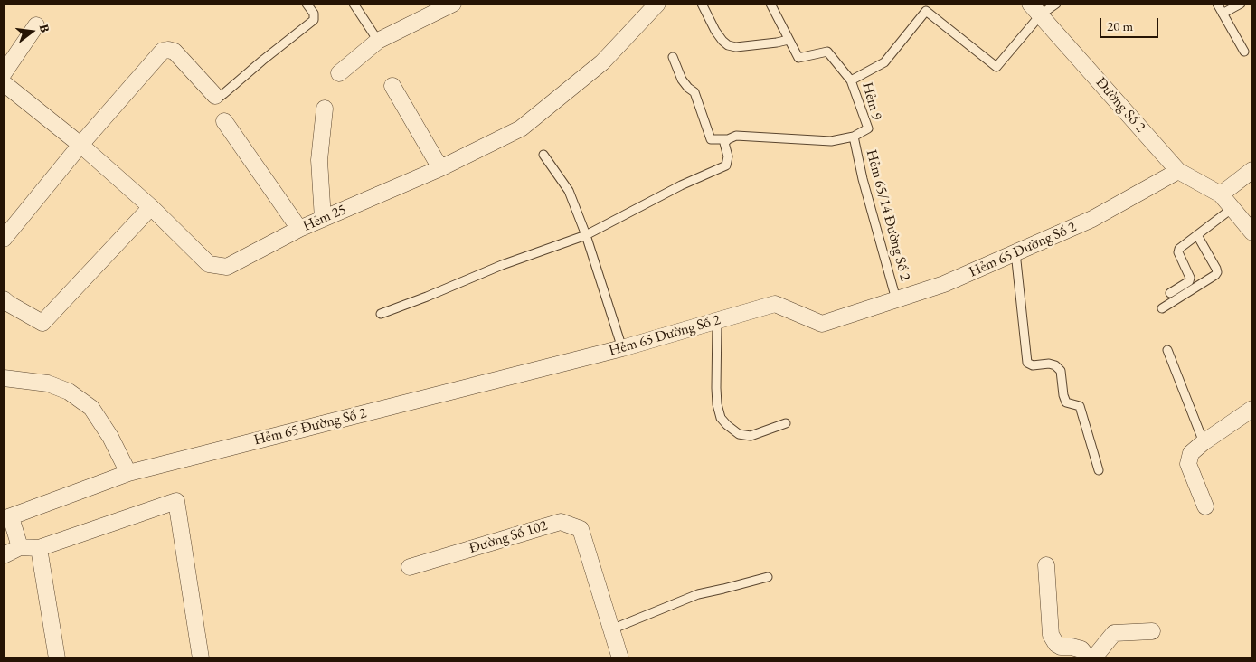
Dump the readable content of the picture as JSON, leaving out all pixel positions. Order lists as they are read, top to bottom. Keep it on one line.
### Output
{"streets":{"street":["Đường Số 2","Hẻm 25","Hẻm 65 Đường Số 2","Đường Số 102"],"lane":["Hẻm 9","Hẻm 65/14 Đường Số 2"]},"crossings":[["Hẻm 9","Hẻm 65/14 Đường Số 2"],["Đường Số 2","Hẻm 65 Đường Số 2"],["Hẻm 65/14 Đường Số 2","Hẻm 65 Đường Số 2"]],"scale_bar":"20 m","north":"right"}
